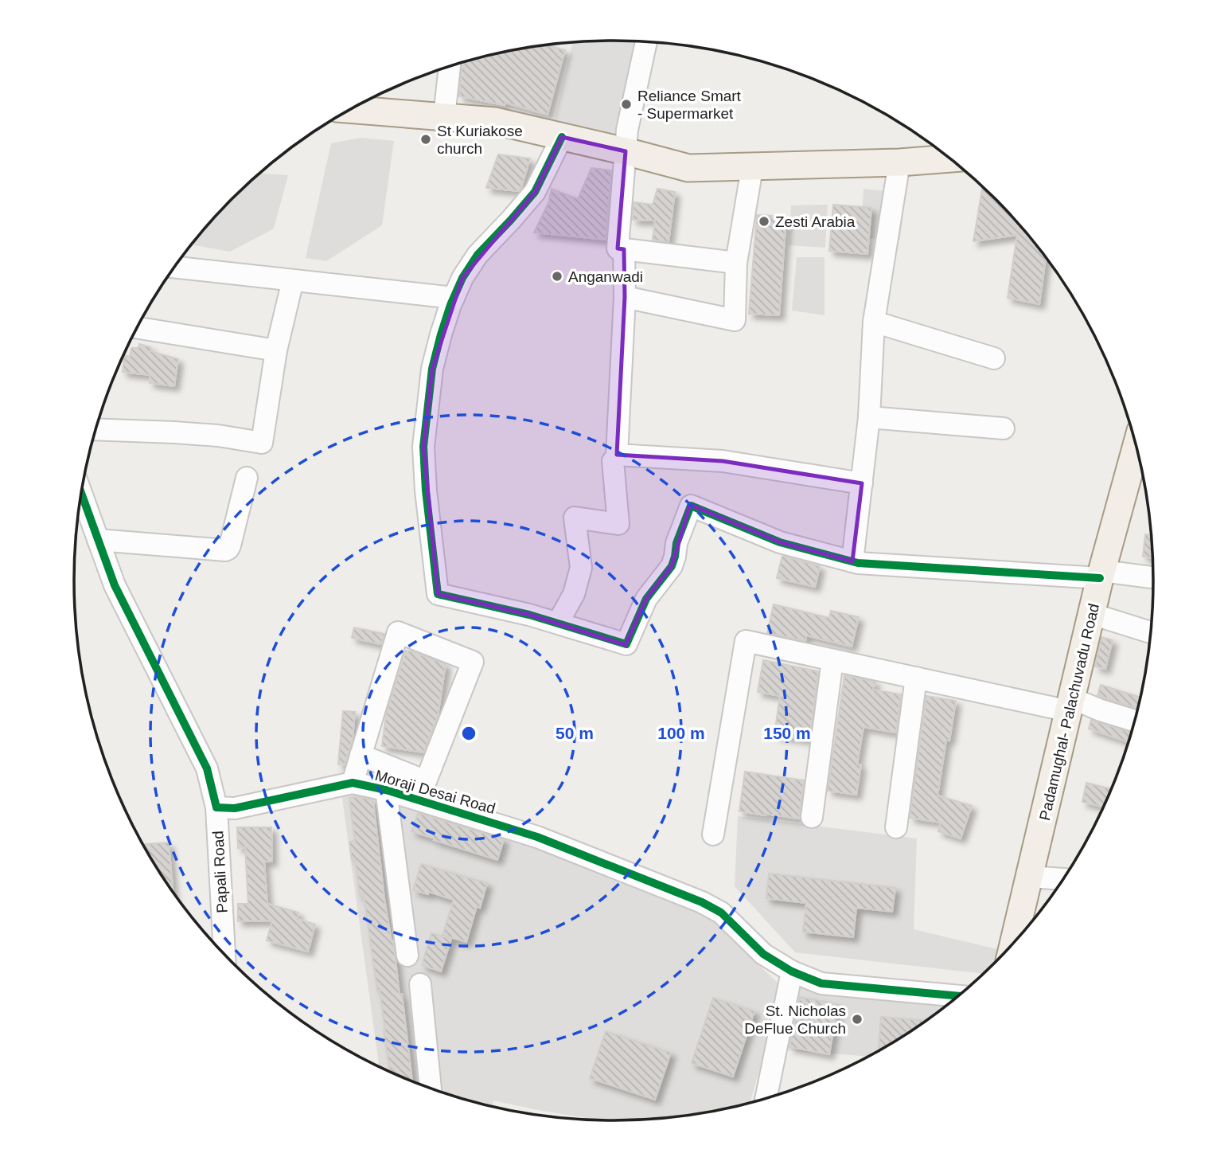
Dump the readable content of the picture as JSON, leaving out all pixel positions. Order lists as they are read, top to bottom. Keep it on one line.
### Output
{"streets":{"main road":["Padamughal- Palachuvadu Road"],"street":["Moraji Desai Road","Papali Road"]},"crossings":[["Moraji Desai Road","Papali Road"]],"places":["Reliance Smart - Supermarket","St Kuriakose church","Zesti Arabia","Anganwadi","St. Nicholas DeFlue Church"],"rings":["50 m","100 m","150 m"]}
